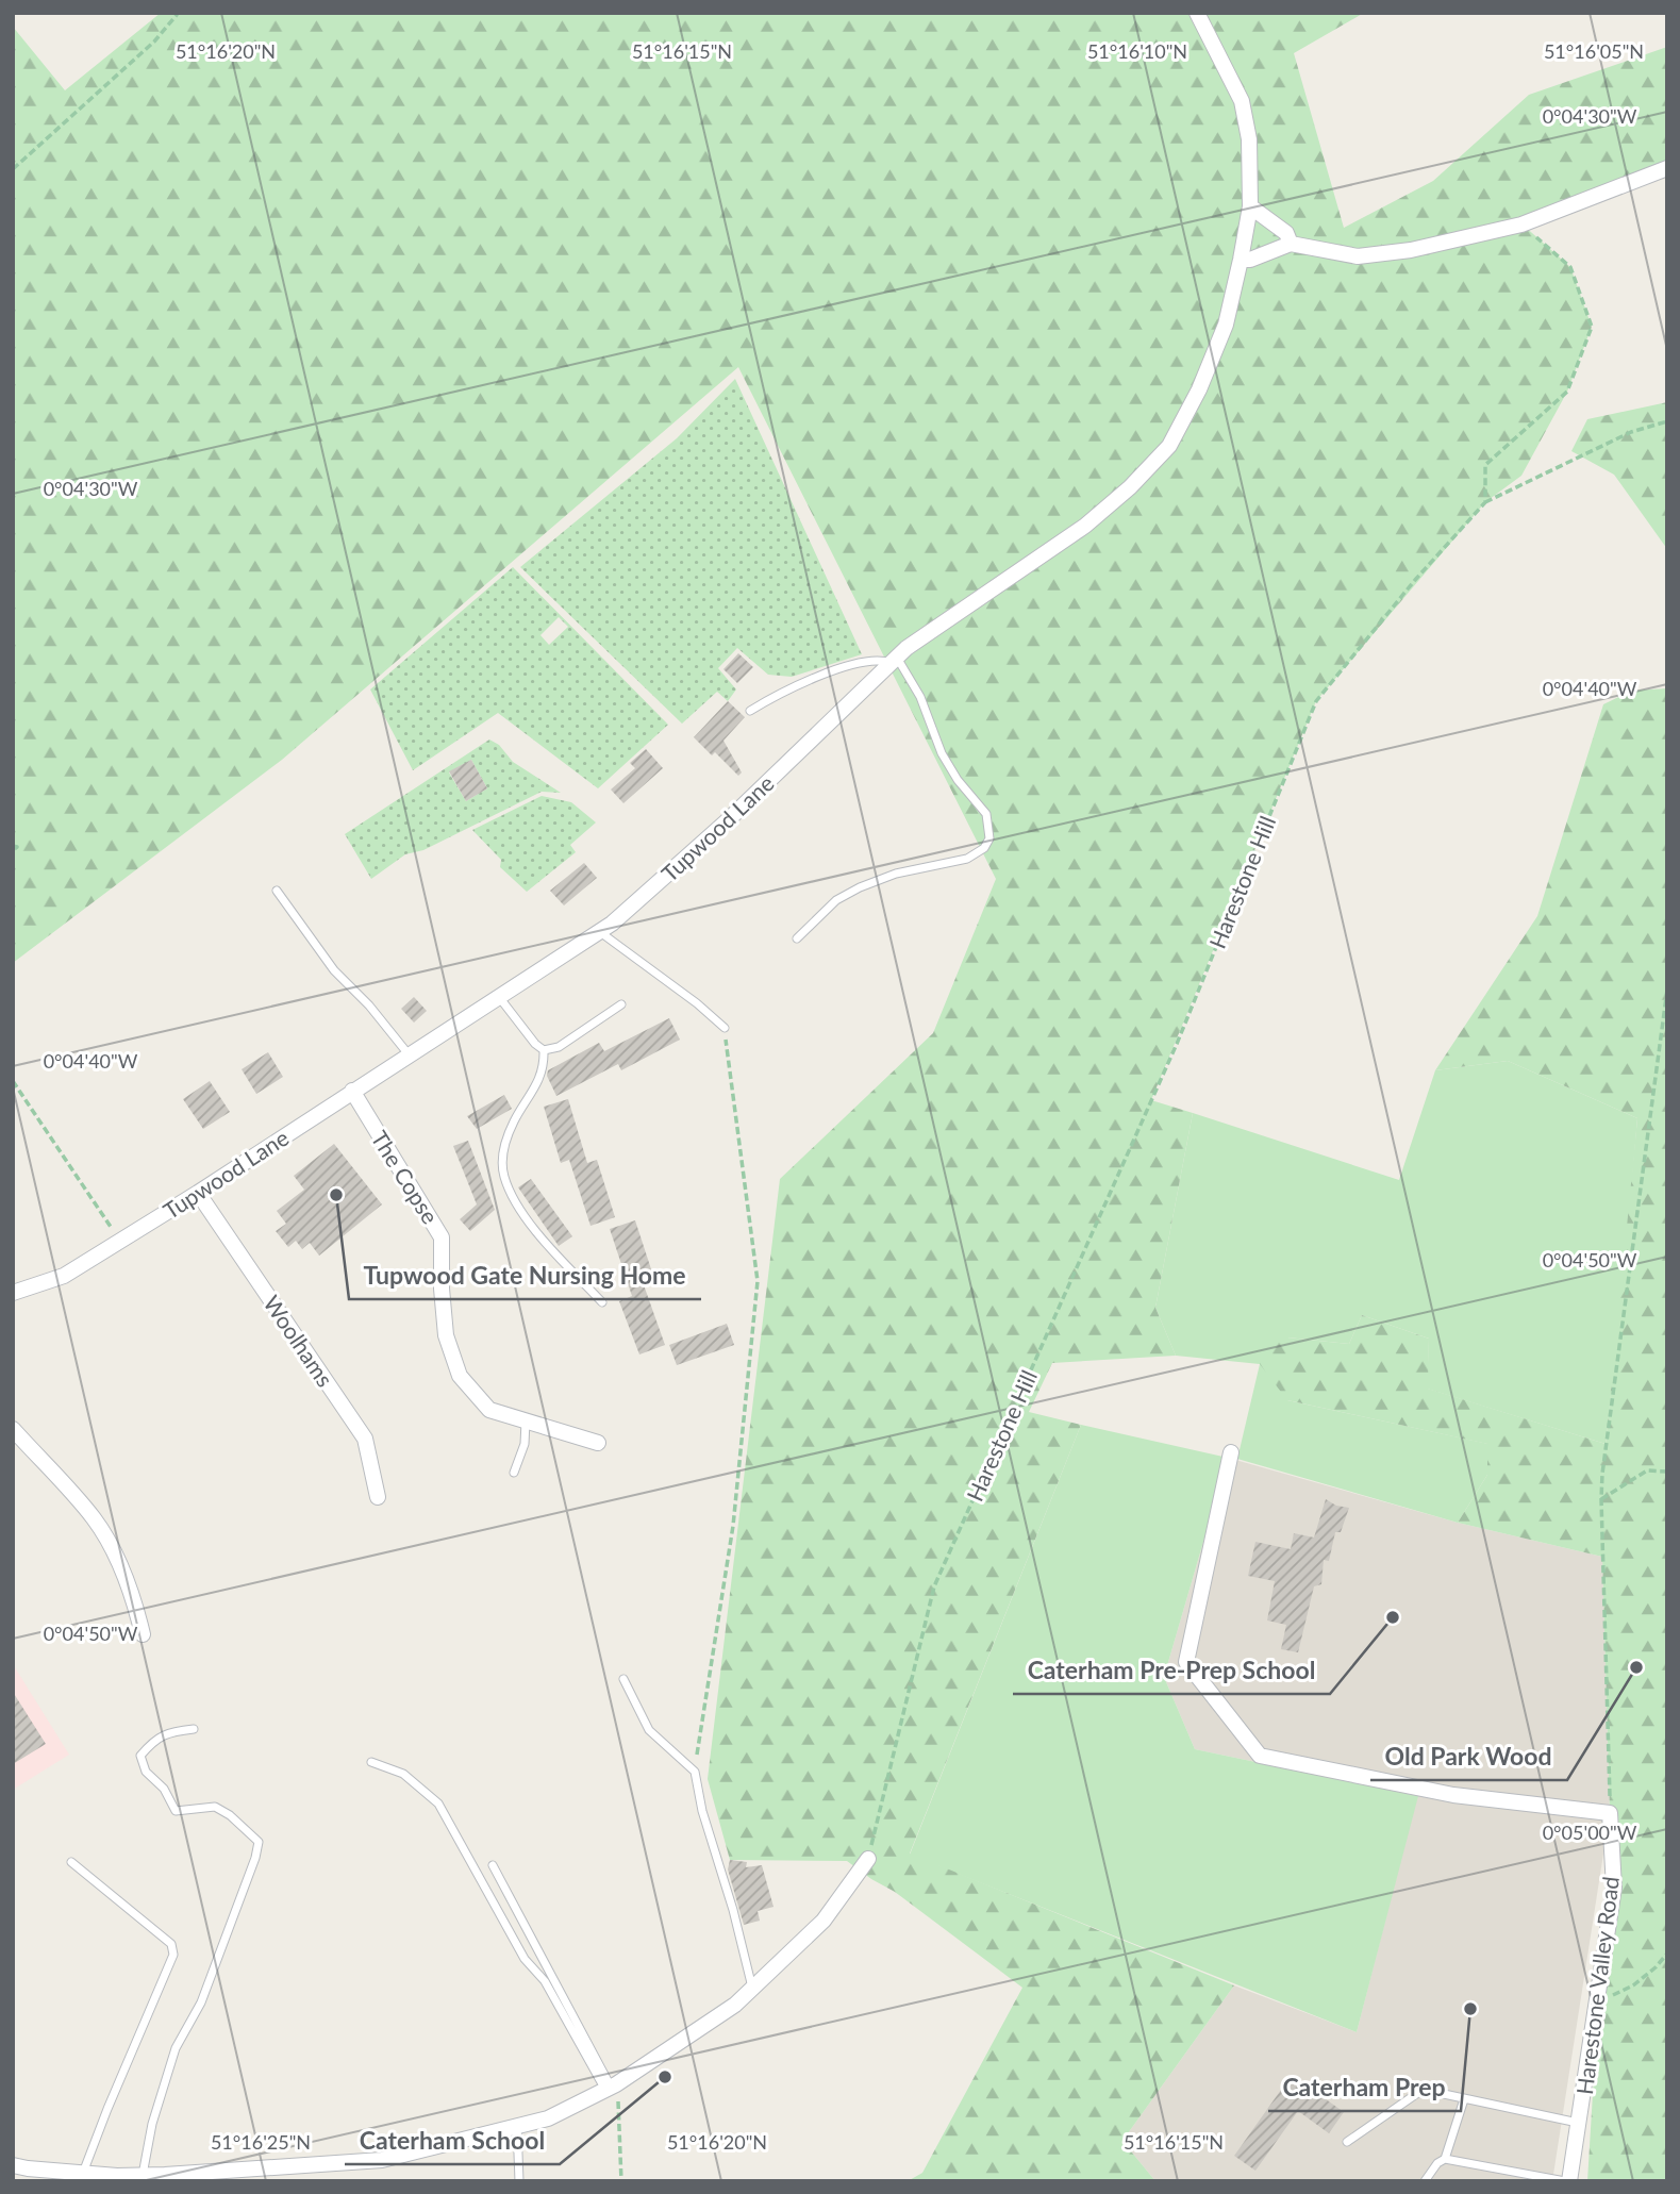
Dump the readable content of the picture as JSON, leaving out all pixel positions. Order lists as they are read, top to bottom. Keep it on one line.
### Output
{"streets":{"street":["Tupwood Lane","The Copse","Woolhams","Harestone Valley Road"],"path":["Harestone Hill"]},"crossings":[["Tupwood Lane","The Copse"],["Tupwood Lane","Woolhams"]],"places":["Tupwood Gate Nursing Home","Caterham Pre-Prep School","Old Park Wood","Caterham Prep","Caterham School"],"coordinates":["51°16'20\"N","51°16'15\"N","51°16'10\"N","51°16'05\"N","0°04'30\"W","0°04'40\"W","0°04'50\"W","0°05'00\"W","51°16'25\"N"]}
